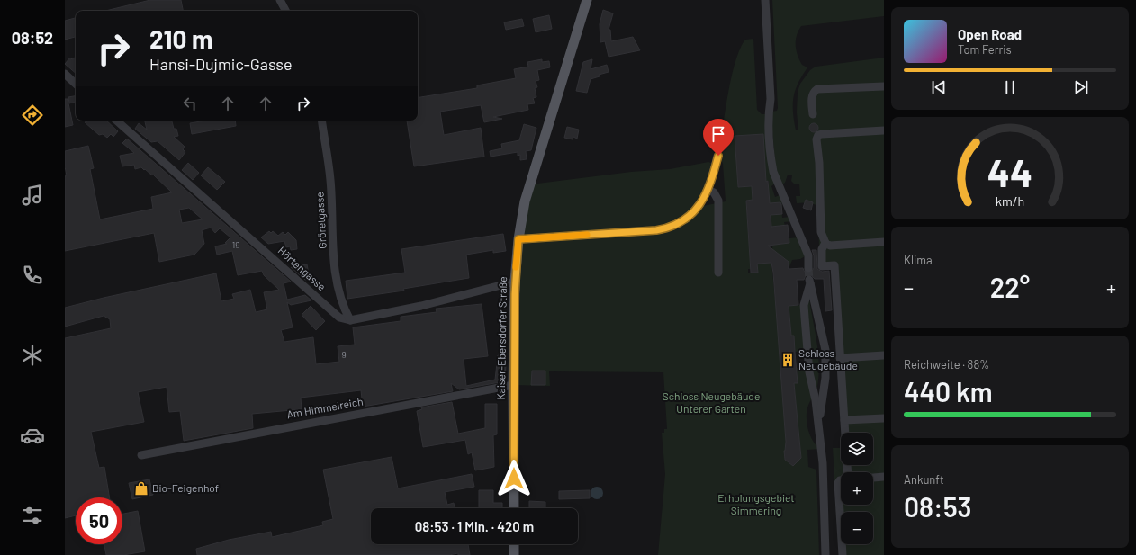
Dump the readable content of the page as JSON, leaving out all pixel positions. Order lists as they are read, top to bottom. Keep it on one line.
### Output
{"streets":{"main road":["Kaiser-Ebersdorfer Straße"],"street":["Gröretgasse","Hörtengasse","Am Himmelreich"]},"crossings":[["Gröretgasse","Hörtengasse"],["Kaiser-Ebersdorfer Straße","Am Himmelreich"]],"parks":["Schloss Neugebäude Unterer Garten","Erholungsgebiet Simmering"],"places":{"building":["Schloss Neugebäude"],"shop":["Bio-Feigenhof"]},"house_numbers":["19","9"],"page":{"tabs":"08:52","turn":["210 m","Hansi-Dujmic-Gasse"],"song":["Open Road","Tom Ferris"],"tile":["Klima",["Reichweite · 88%","440 km"],["Ankunft","08:53"]],"heat":["−","22°","+"],"map_buttons":["+","−"],"limit":"50","trip":"08:53 · 1 Min. · 420 m","gauge":["44","km/h"]}}
